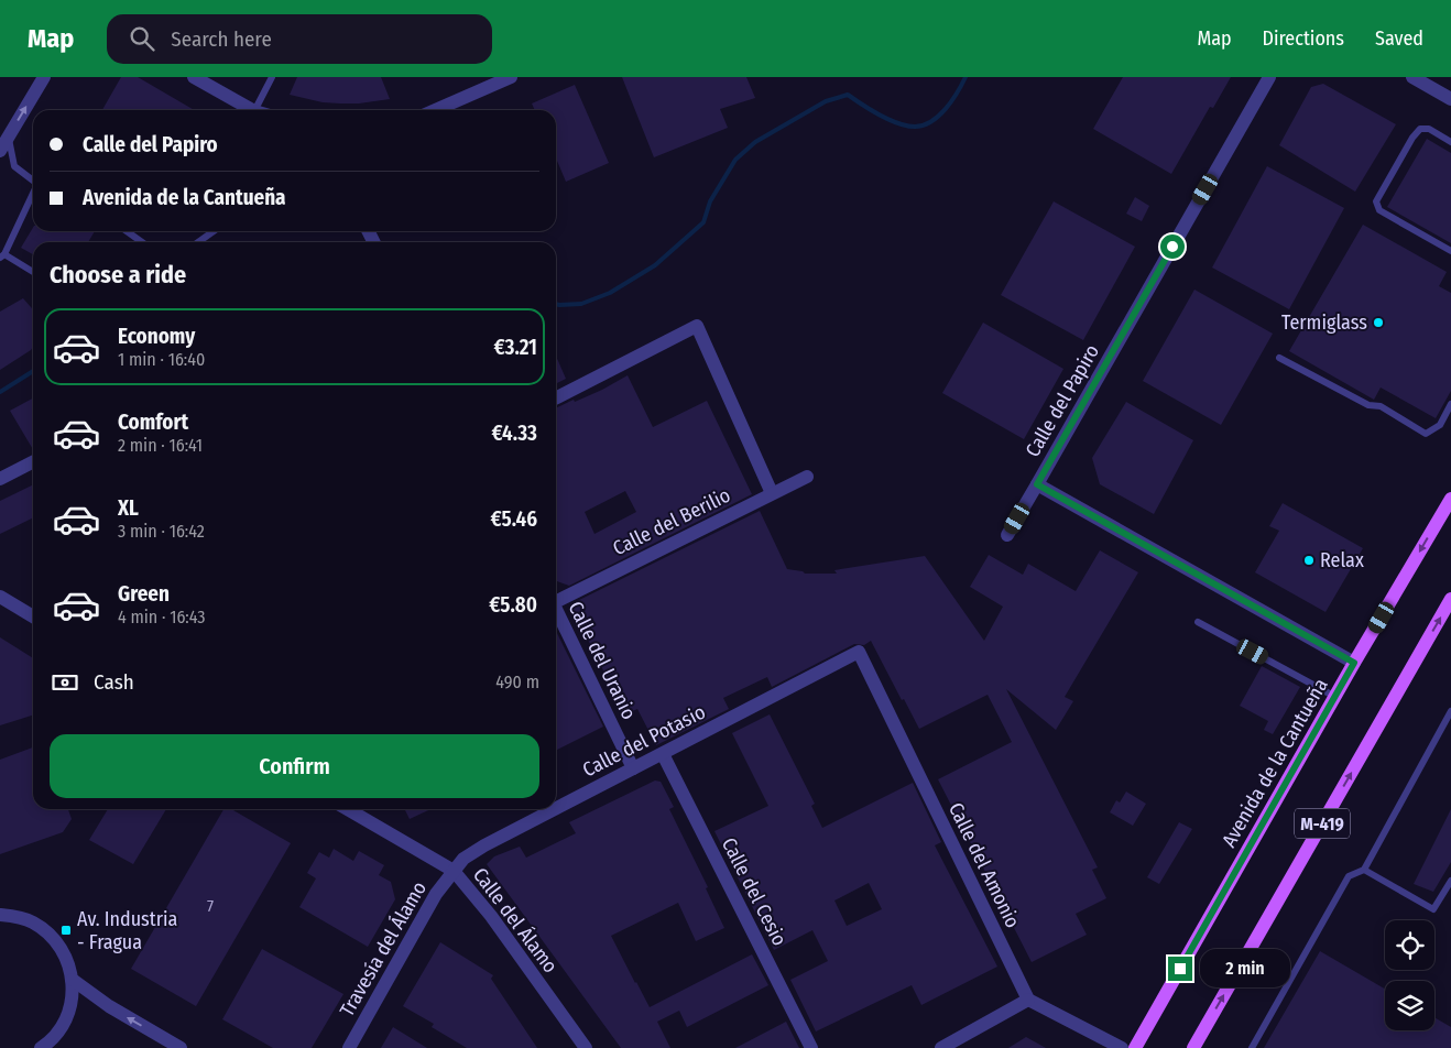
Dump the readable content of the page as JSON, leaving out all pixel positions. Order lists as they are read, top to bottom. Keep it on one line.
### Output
{"streets":{"main road":["Avenida de la Cantueña","M-419"],"street":["Calle del Papiro","Calle del Berilio","Calle del Uranio","Calle del Potasio","Calle del Amonio","Calle del Cesio","Calle del Álamo","Travesía del Álamo"]},"crossings":[["Calle del Papiro","Avenida de la Cantueña"],["Calle del Uranio","Calle del Potasio"],["Calle del Potasio","Calle del Amonio"],["Calle del Potasio","Calle del Cesio"],["Calle del Potasio","Calle del Álamo"],["Calle del Potasio","Travesía del Álamo"],["Calle del Álamo","Travesía del Álamo"]],"places":{"other":["Termiglass","Relax"],"transit":["Av. Industria - Fragua"]},"house_numbers":["7"],"page":{"header":"Map","search":"Search here","nav":["Map","Directions","Saved"],"banner":["Calle del Papiro","Avenida de la Cantueña"],"heading":"Choose a ride","list":[{"name":"Economy","note":"1 min · 16:40","value":"€3.21"},{"name":"Comfort","note":"2 min · 16:41","value":"€4.33"},{"name":"XL","note":"3 min · 16:42","value":"€5.46"},{"name":"Green","note":"4 min · 16:43","value":"€5.80"}],"pay":["Cash","490 m"],"buttons":"Confirm","bubble":"2 min"}}
